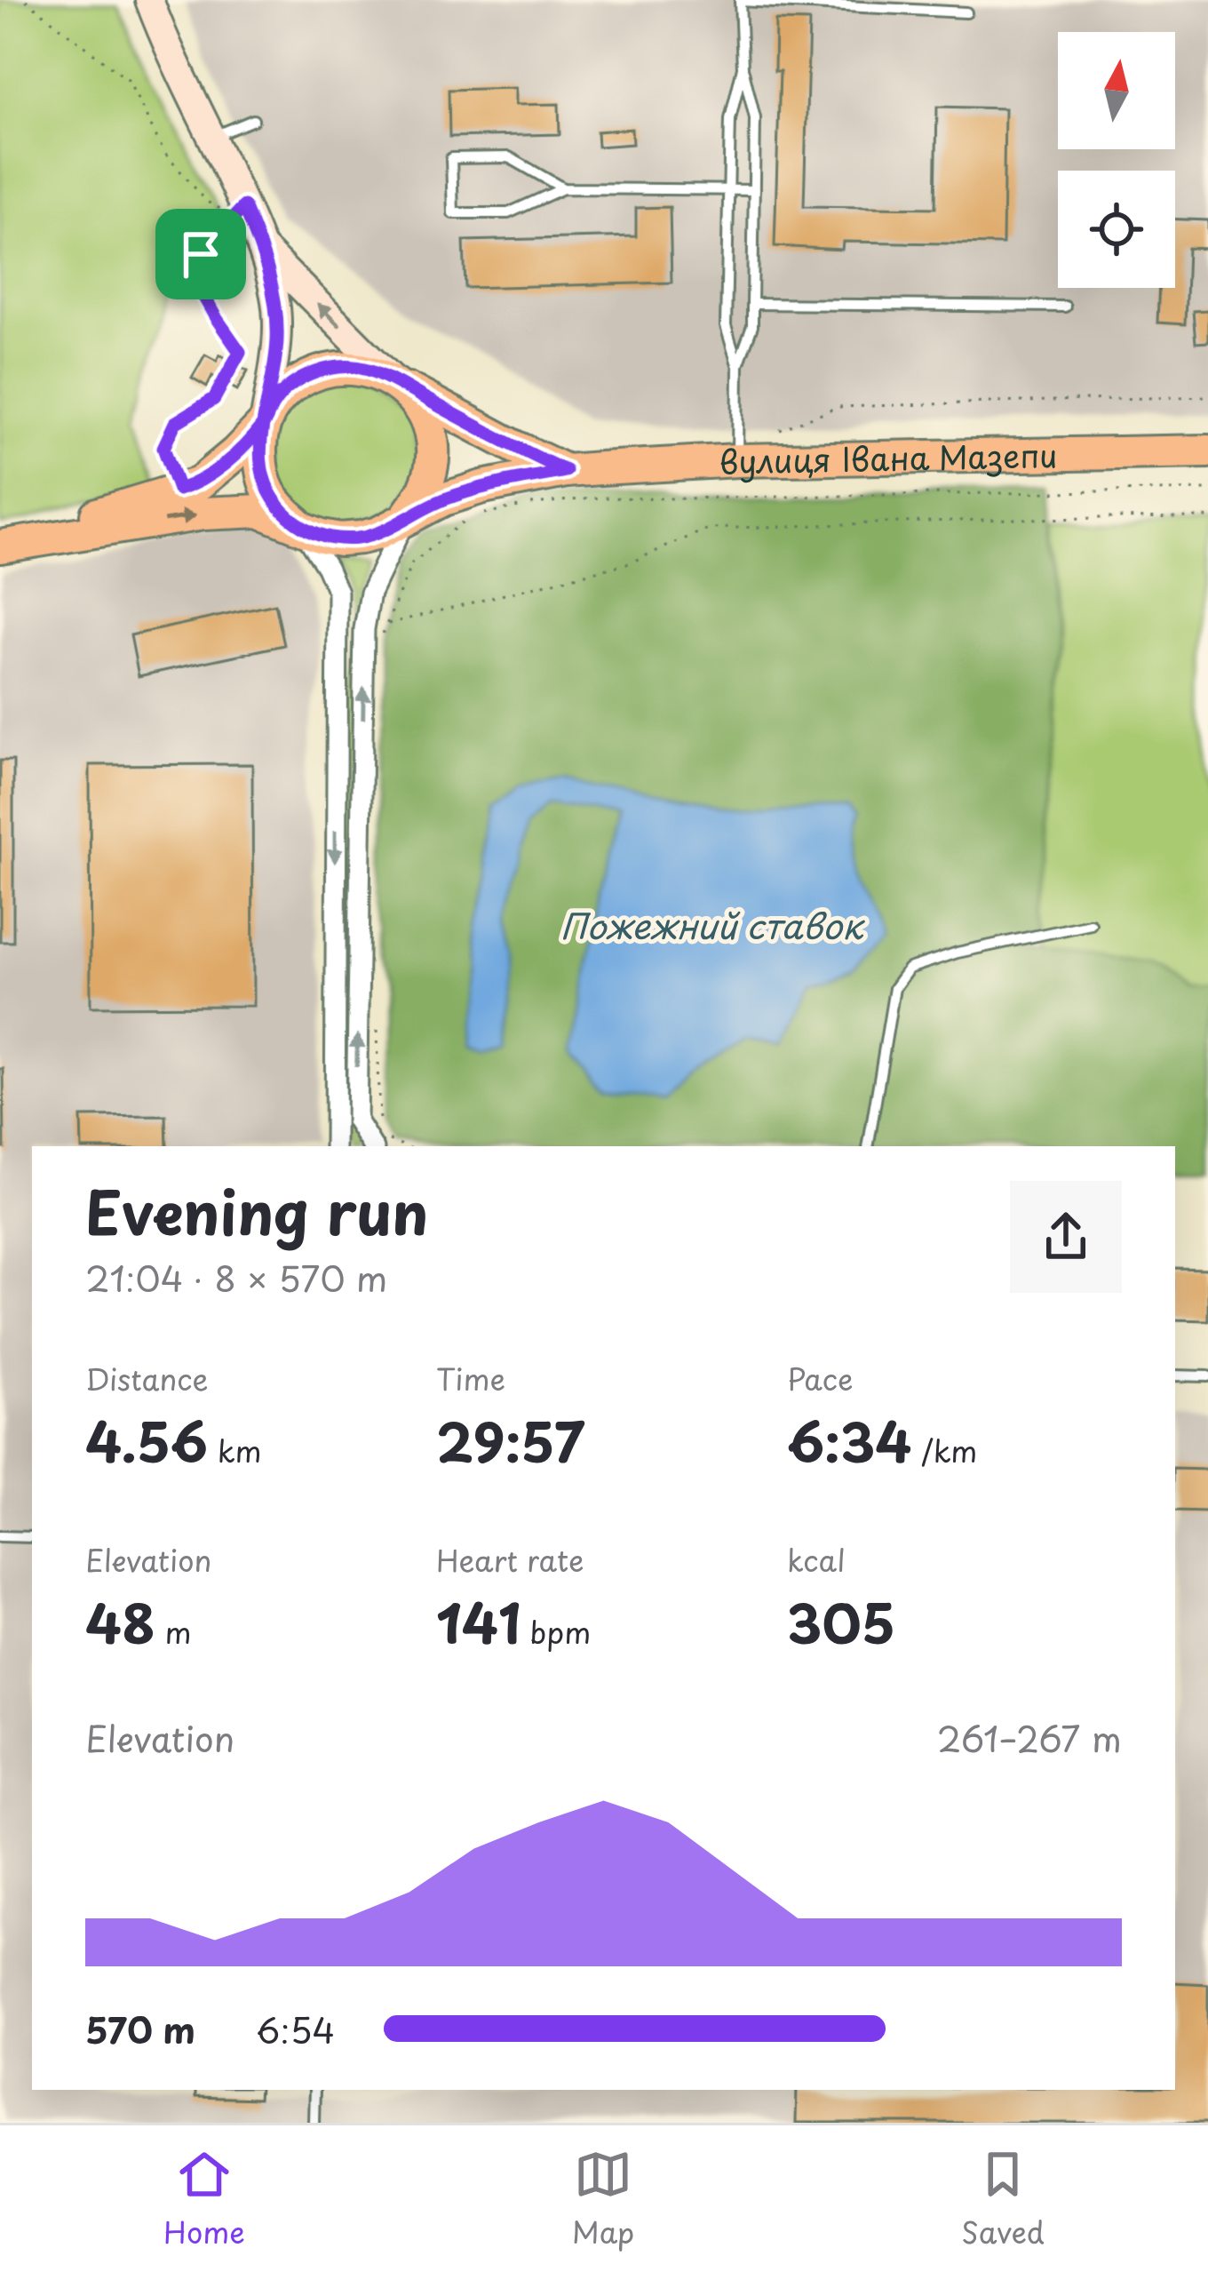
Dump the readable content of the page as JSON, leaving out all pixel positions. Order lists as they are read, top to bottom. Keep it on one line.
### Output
{"streets":{"main road":["вулиця Івана Мазепи"]},"water":["Пожежний ставок"],"north":"top","page":{"heading":["Evening run","21:04 · 8 × 570 m"],"stats":[["Distance","4.56 km"],["Time","29:57"],["Pace","6:34 /km"],["Elevation","48 m"],["Heart rate","141 bpm"],["kcal","305"]],"chart":["Elevation","261–267 m"],"list":[{"name":"570 m","note":"6:54"}],"tabs":["Home","Map","Saved"]}}
